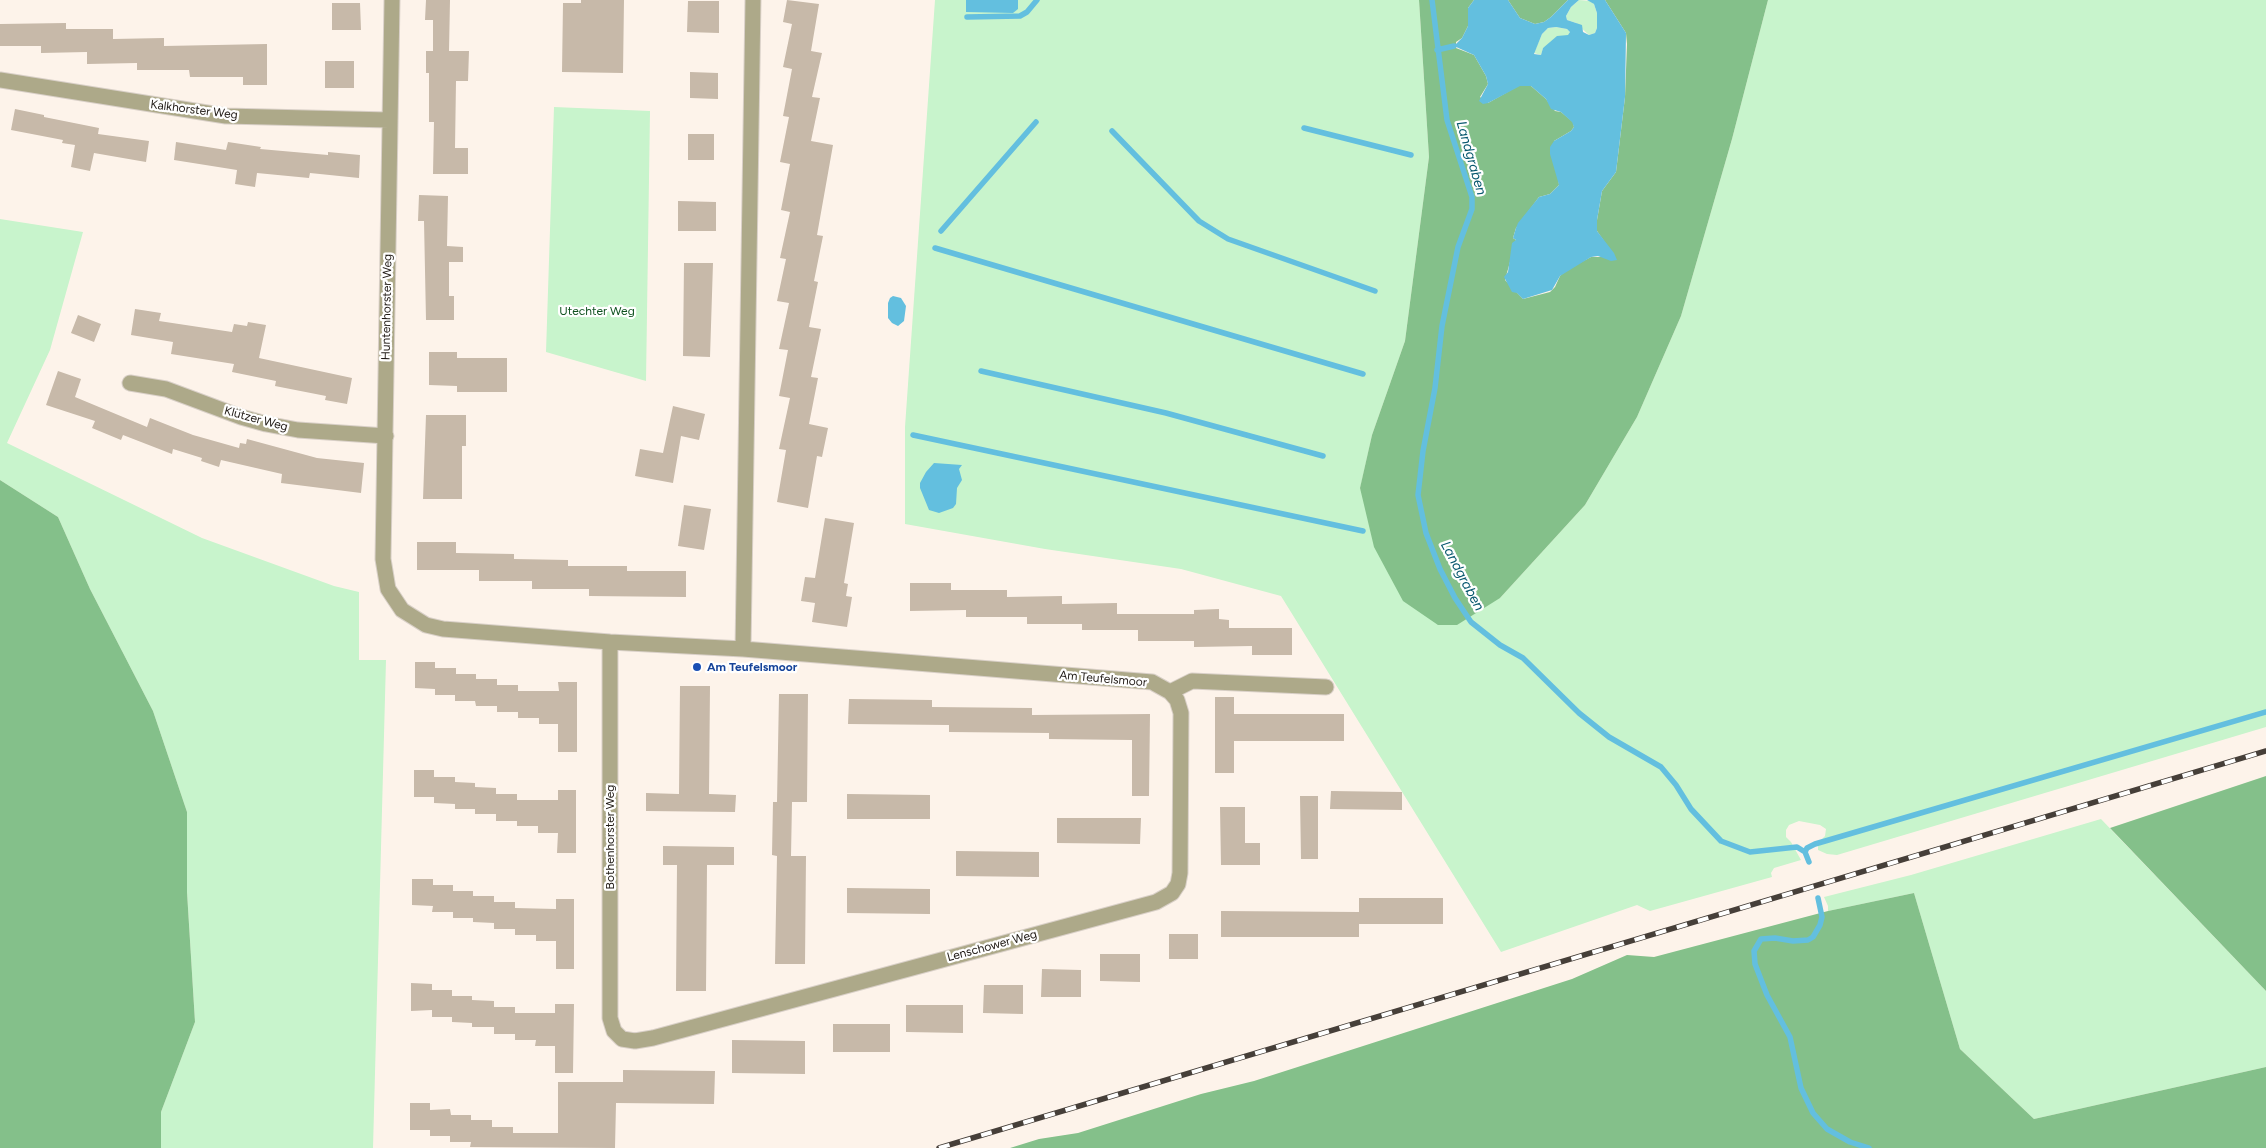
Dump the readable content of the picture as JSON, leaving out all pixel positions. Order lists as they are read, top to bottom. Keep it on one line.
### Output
{"streets":{"street":["Kalkhorster Weg","Huntenhorster Weg","Klützer Weg","Am Teufelsmoor","Bothenhorster Weg","Lenschower Weg"]},"crossings":[["Kalkhorster Weg","Huntenhorster Weg"],["Huntenhorster Weg","Klützer Weg"],["Huntenhorster Weg","Am Teufelsmoor"],["Am Teufelsmoor","Bothenhorster Weg"],["Am Teufelsmoor","Lenschower Weg"],["Bothenhorster Weg","Lenschower Weg"]],"water":["Landgraben"],"parks":["Utechter Weg"],"places":["Am Teufelsmoor"]}
